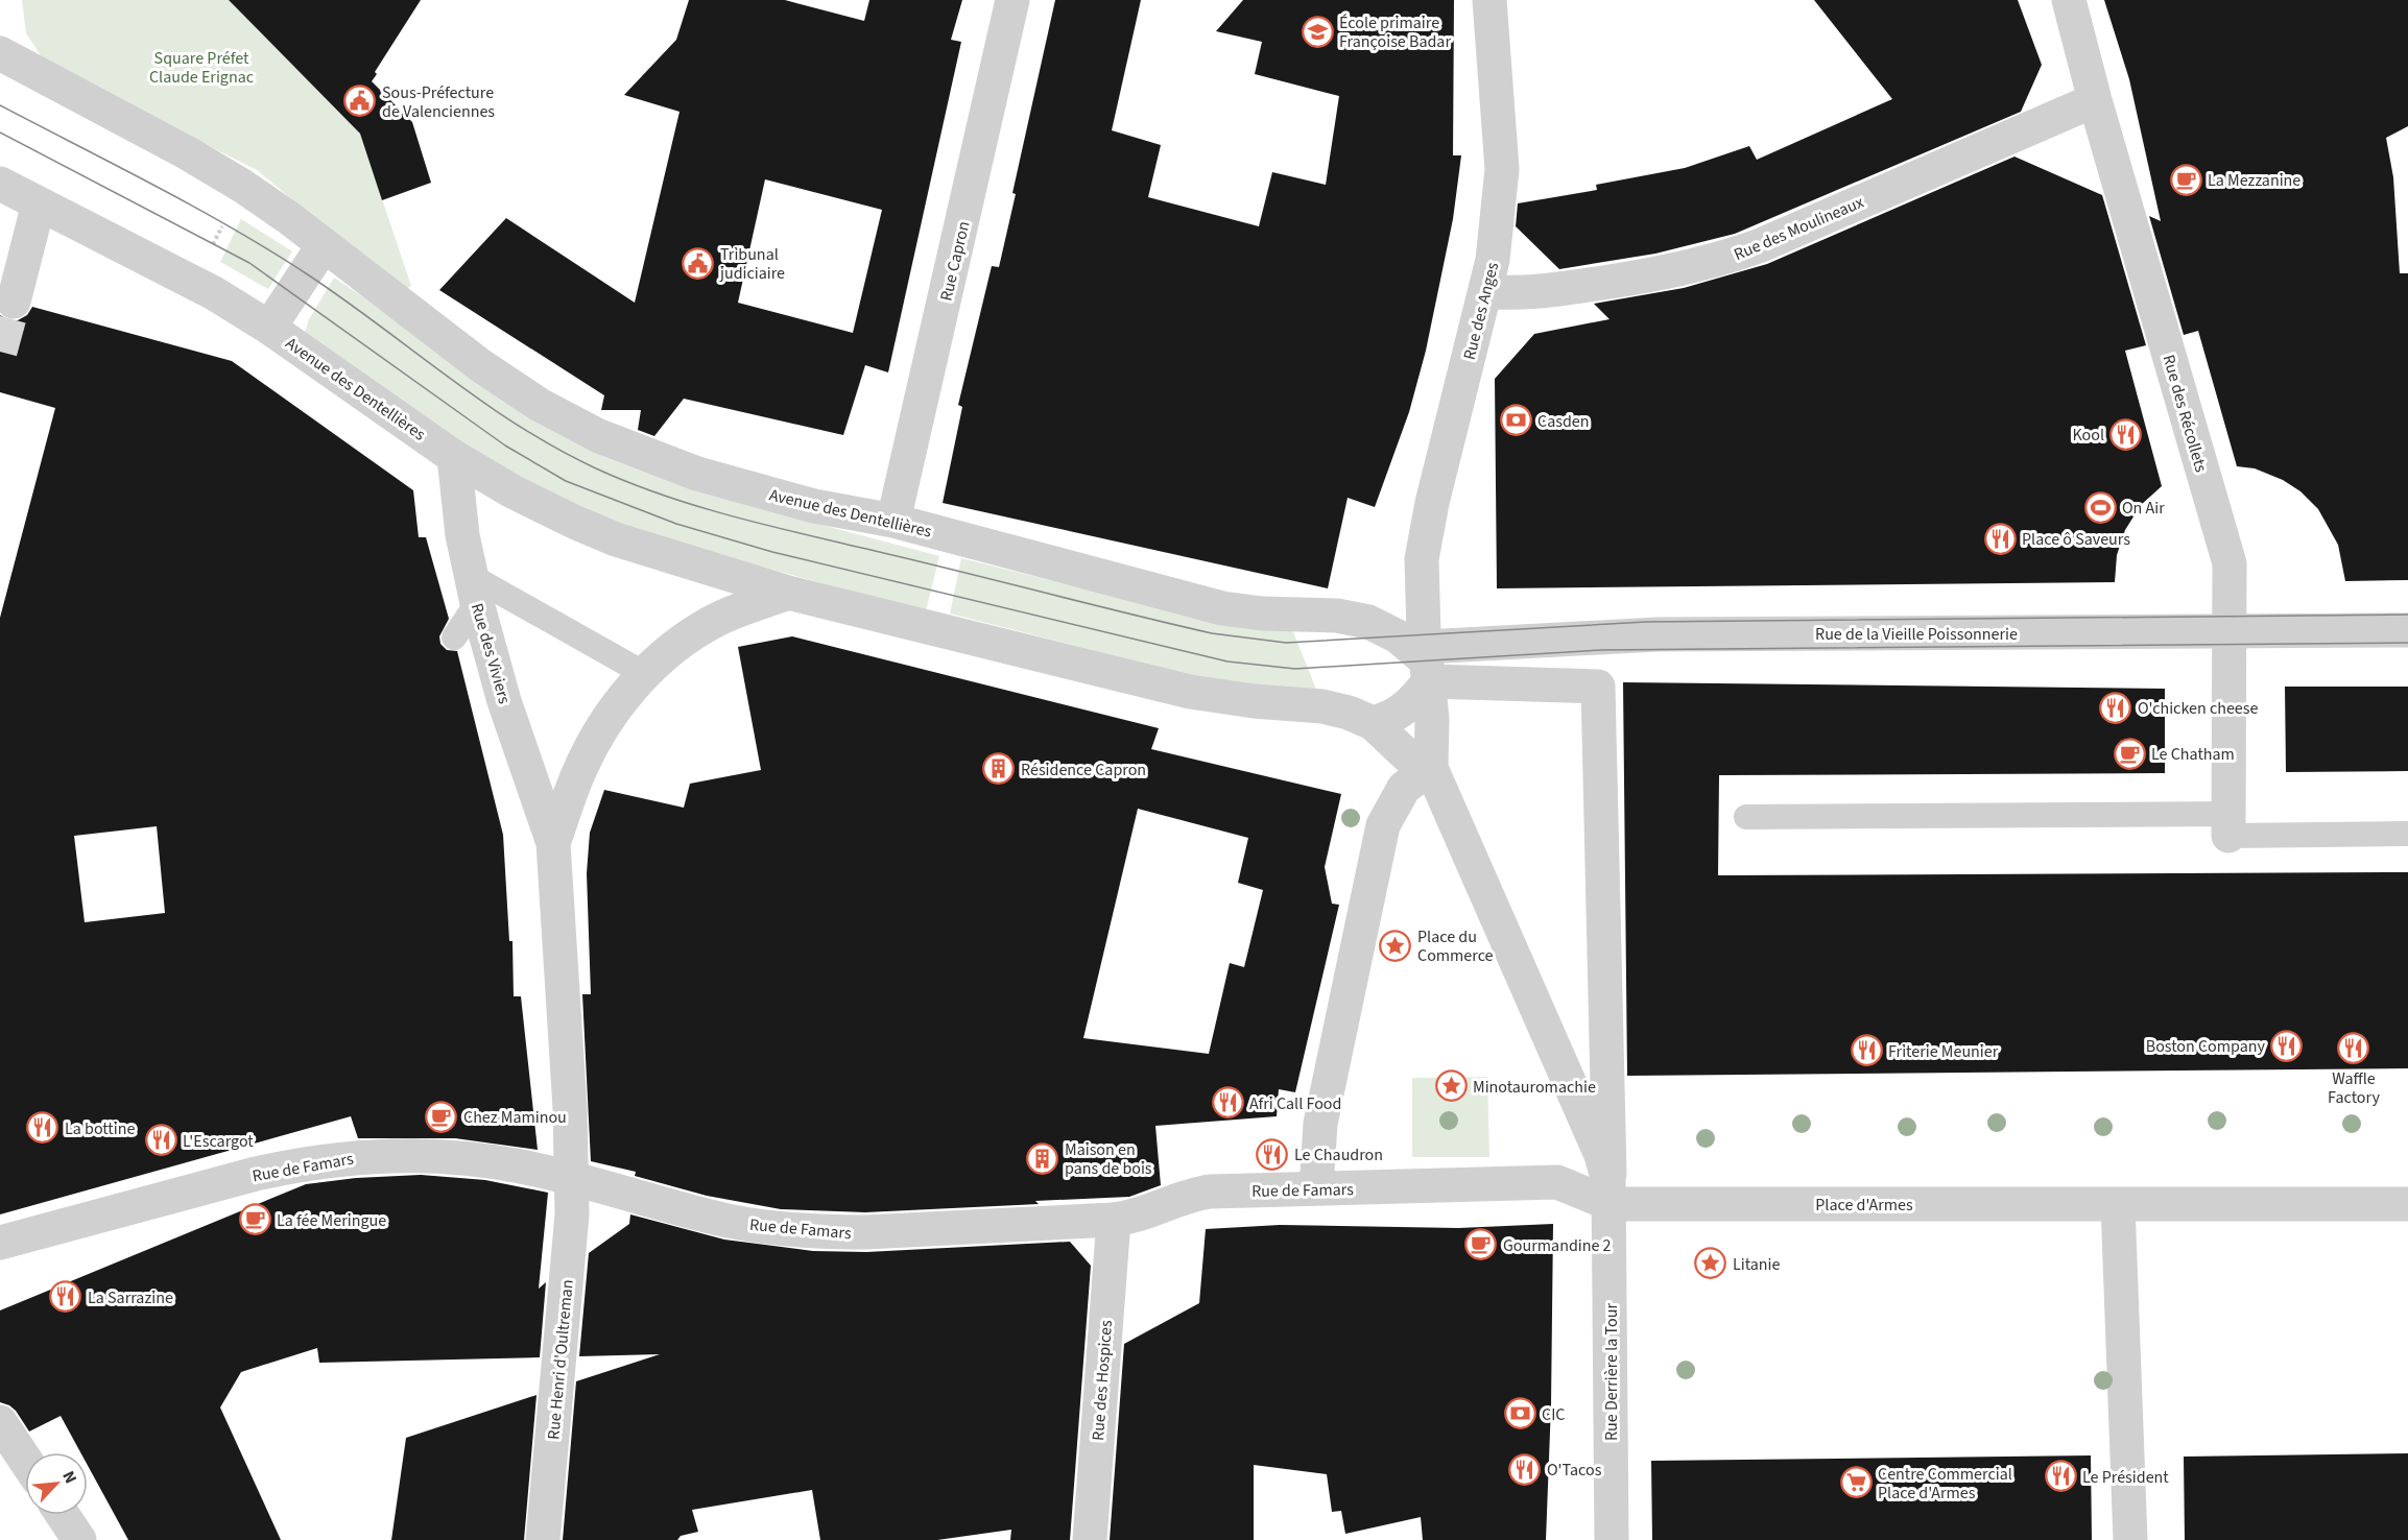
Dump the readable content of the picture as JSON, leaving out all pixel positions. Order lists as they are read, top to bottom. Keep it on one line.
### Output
{"streets":{"street":["Rue des Moulineaux","Rue Capron","Rue des Anges","Avenue des Dentellières","Rue des Récollets","Rue de la Vieille Poissonnerie","Rue des Viviers","Rue de Famars","Place d'Armes","Rue Henri d'Oultreman","Rue Derrière la Tour","Rue des Hospices"]},"crossings":[["Rue des Moulineaux","Rue des Anges"],["Rue des Moulineaux","Rue des Récollets"],["Rue Capron","Avenue des Dentellières"],["Rue des Anges","Avenue des Dentellières"],["Rue des Anges","Rue de la Vieille Poissonnerie"],["Avenue des Dentellières","Rue de la Vieille Poissonnerie"],["Avenue des Dentellières","Rue des Viviers"],["Rue des Récollets","Rue de la Vieille Poissonnerie"],["Rue des Viviers","Rue de Famars"],["Rue des Viviers","Rue Henri d'Oultreman"],["Rue de Famars","Place d'Armes"],["Rue de Famars","Rue Henri d'Oultreman"],["Rue de Famars","Rue Derrière la Tour"],["Rue de Famars","Rue des Hospices"],["Place d'Armes","Rue Derrière la Tour"]],"parks":["Square Préfet Claude Erignac"],"places":{"school or university":["École primaire Françoise Badar"],"public building":["Sous-Préfecture de Valenciennes","Tribunal judiciaire"],"cafe":["La Mezzanine","Le Chatham","Chez Maminou","La fée Meringue","Gourmandine 2"],"bank":["Casden","CIC"],"restaurant":["Kool","Place ô Saveurs","O'chicken cheese","Boston Company","Waffle Factory","Friterie Meunier","Afri Call Food","La bottine","L'Escargot","Le Chaudron","La Sarrazine","O'Tacos","Le Président"],"sports":["On Air"],"building":["Résidence Capron","Maison en pans de bois"],"place":["Place du Commerce","Minotauromachie","Litanie"],"supermarket":["Centre Commercial Place d'Armes"]},"north":"top right"}
